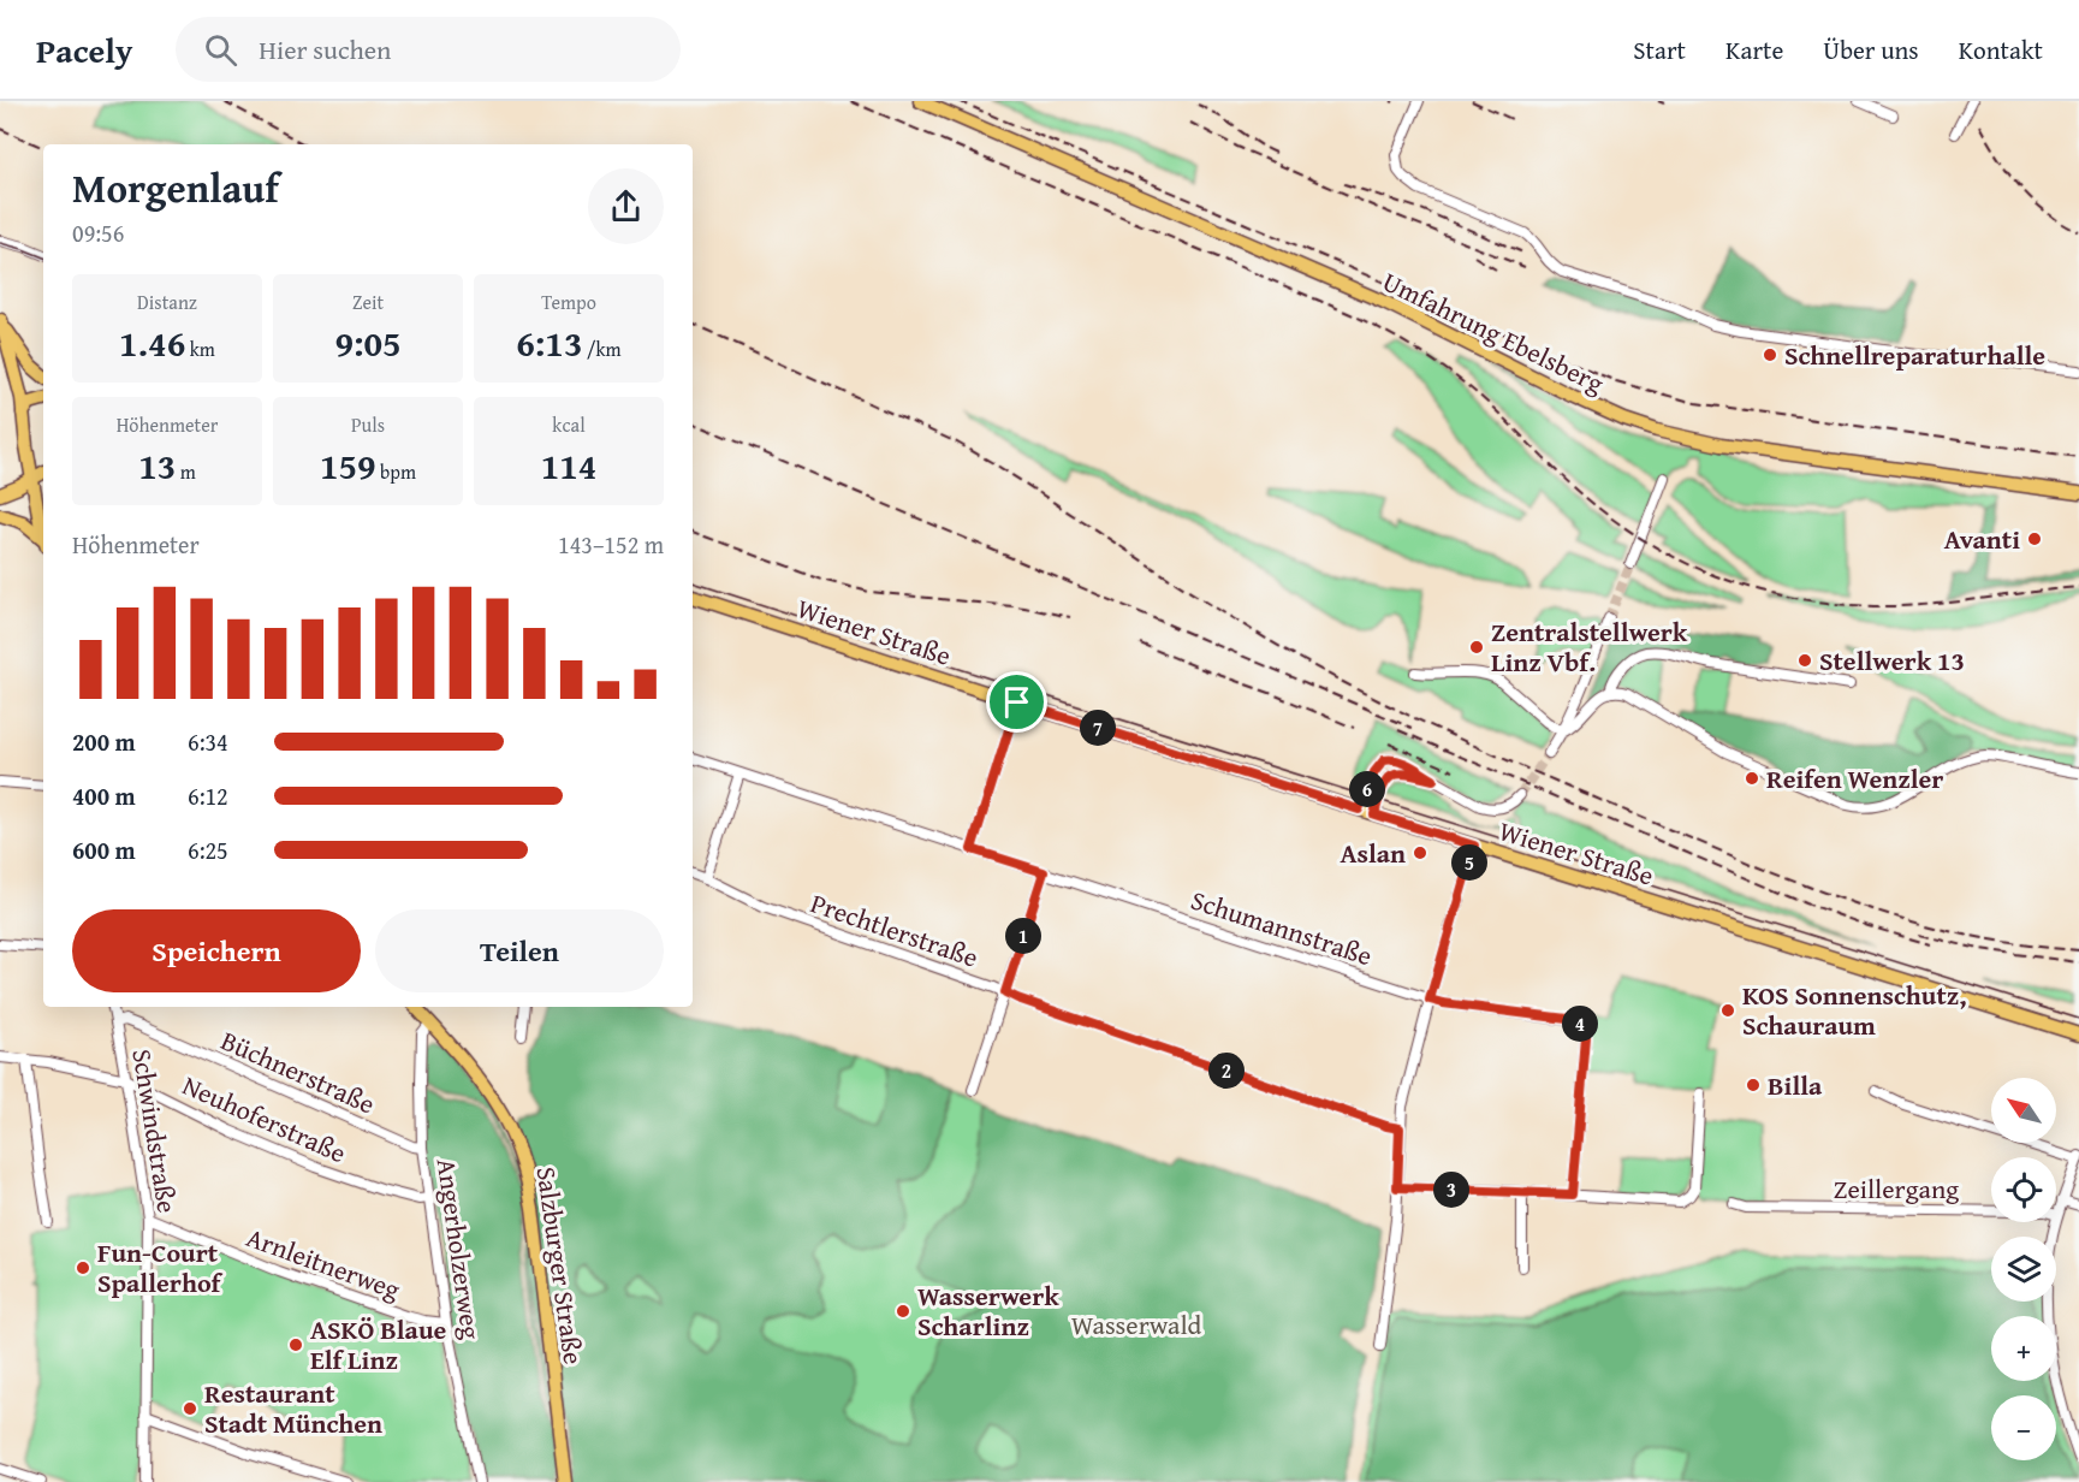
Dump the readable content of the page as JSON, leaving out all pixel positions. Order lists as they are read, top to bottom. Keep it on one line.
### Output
{"streets":{"main road":["Umfahrung Ebelsberg","Wiener Straße","Salzburger Straße"],"street":["Schumannstraße","Prechtlerstraße","Büchnerstraße","Neuhoferstraße","Schwindstraße","Zeillergang","Angerholzerweg","Arnleitnerweg"]},"crossings":[["Büchnerstraße","Schwindstraße"],["Büchnerstraße","Angerholzerweg"],["Neuhoferstraße","Schwindstraße"],["Neuhoferstraße","Angerholzerweg"],["Schwindstraße","Arnleitnerweg"],["Angerholzerweg","Arnleitnerweg"],["Angerholzerweg","Salzburger Straße"]],"parks":["Wasserwald"],"places":["Schnellreparaturhalle","Avanti","Zentralstellwerk Linz Vbf.","Stellwerk 13","Reifen Wenzler","Aslan","KOS Sonnenschutz, Schauraum","Billa","Fun-Court Spallerhof","Wasserwerk Scharlinz","ASKÖ Blaue Elf Linz","Restaurant Stadt München"],"north":"top left","page":{"header":"Pacely","search":"Hier suchen","nav":["Start","Karte","Über uns","Kontakt"],"heading":["Morgenlauf","09:56"],"stats":[["Distanz","1.46 km"],["Zeit","9:05"],["Tempo","6:13 /km"],["Höhenmeter","13 m"],["Puls","159 bpm"],["kcal","114"]],"chart":["Höhenmeter","143–152 m"],"pins":["7","6","5","1","4","2","3"],"list":[{"name":"200 m","note":"6:34"},{"name":"400 m","note":"6:12"},{"name":"600 m","note":"6:25"}],"buttons":["Speichern","Teilen"],"map_buttons":["+","−"]}}
